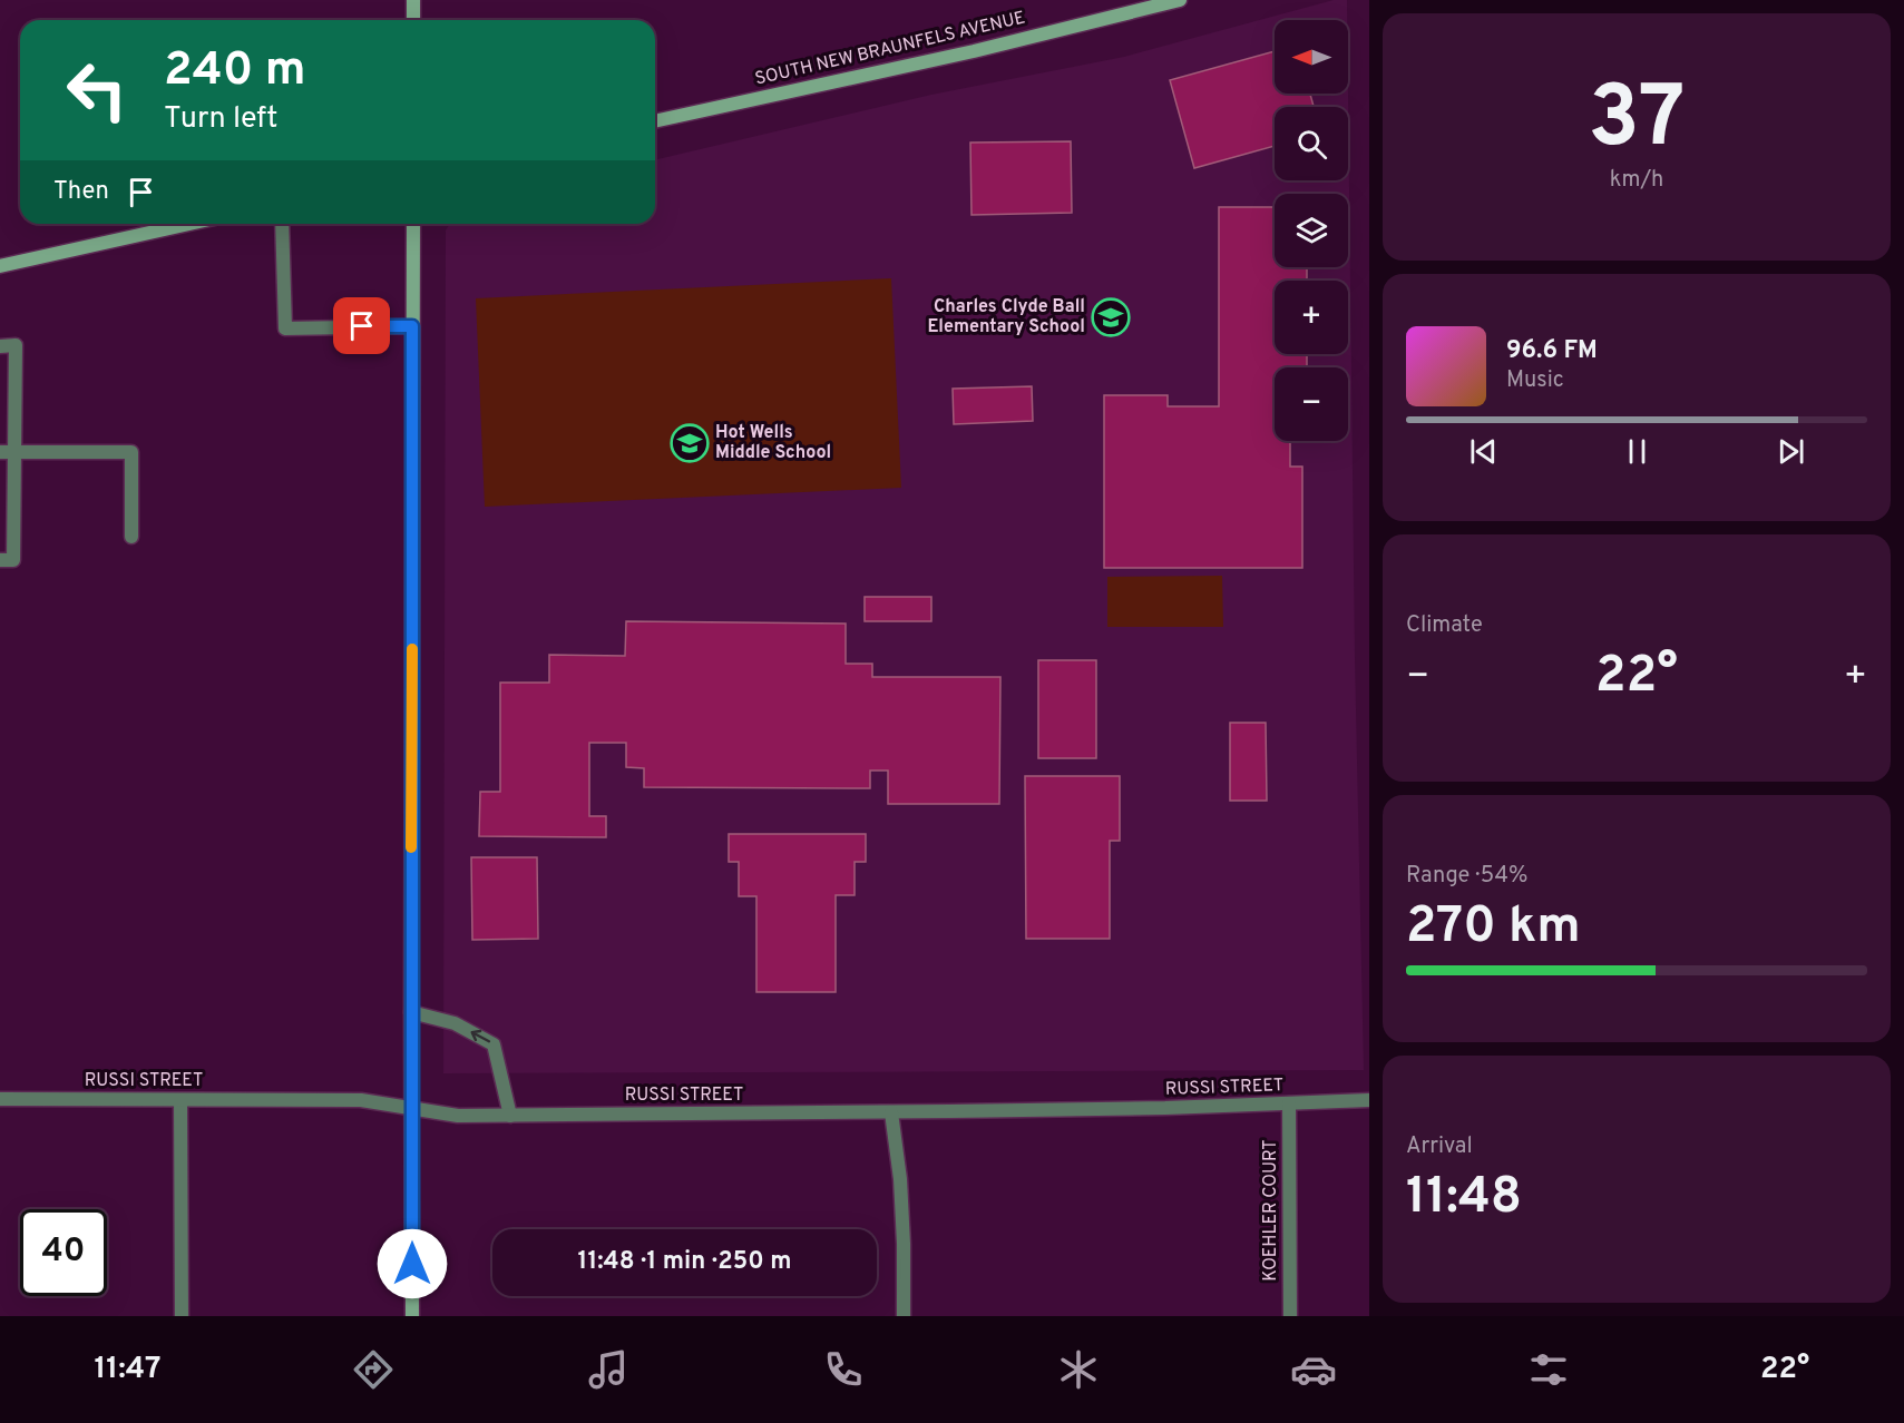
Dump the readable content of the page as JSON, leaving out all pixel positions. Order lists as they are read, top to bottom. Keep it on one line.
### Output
{"streets":{"street":["SOUTH NEW BRAUNFELS AVENUE","RUSSI STREET","KOEHLER COURT"]},"crossings":[["RUSSI STREET","KOEHLER COURT"]],"places":{"school or university":["Charles Clyde Ball Elementary School","Hot Wells Middle School"]},"north":"left","page":{"tile":[["37","km/h"],"Climate",["Range · 54%","270 km"],["Arrival","11:48"]],"map_buttons":["+","−"],"turn":["240 m","Turn left"],"then":"Then","song":["96.6 FM","Music"],"heat":["−","22°","+"],"limit":"40","trip":"11:48 · 1 min · 250 m","tabs":["11:47","22°"]}}
